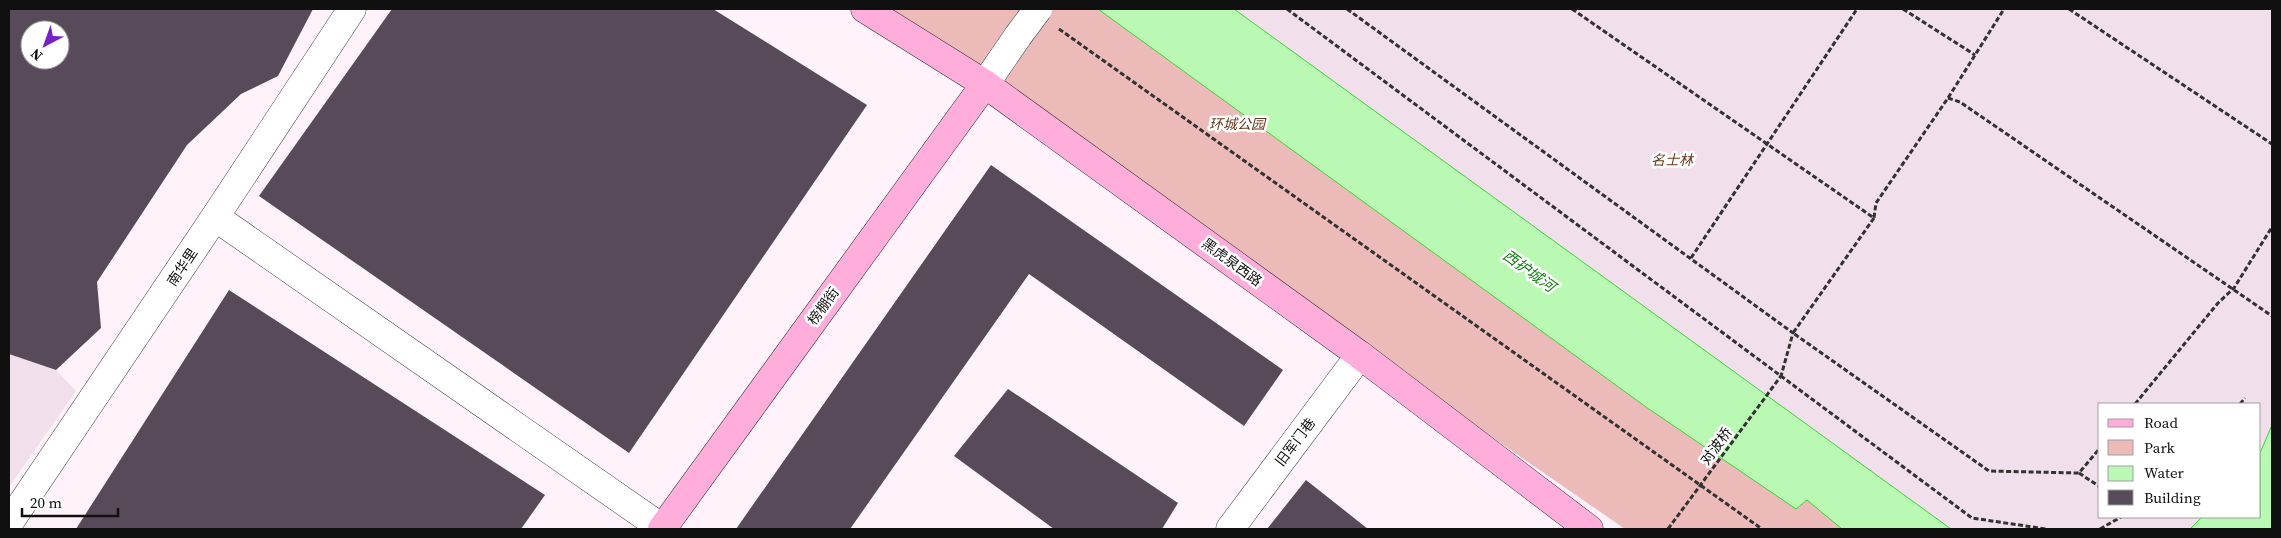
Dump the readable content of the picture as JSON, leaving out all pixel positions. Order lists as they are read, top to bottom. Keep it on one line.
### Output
{"streets":{"street":["黑虎泉西路","南华里","榜棚街","旧军门巷"],"path":["对波桥"]},"crossings":[["黑虎泉西路","榜棚街"],["黑虎泉西路","旧军门巷"]],"water":["西护城河"],"parks":["环城公园","名士林"],"legend":["Road","Park","Water","Building"],"scale_bar":"20 m","north":"bottom left"}
